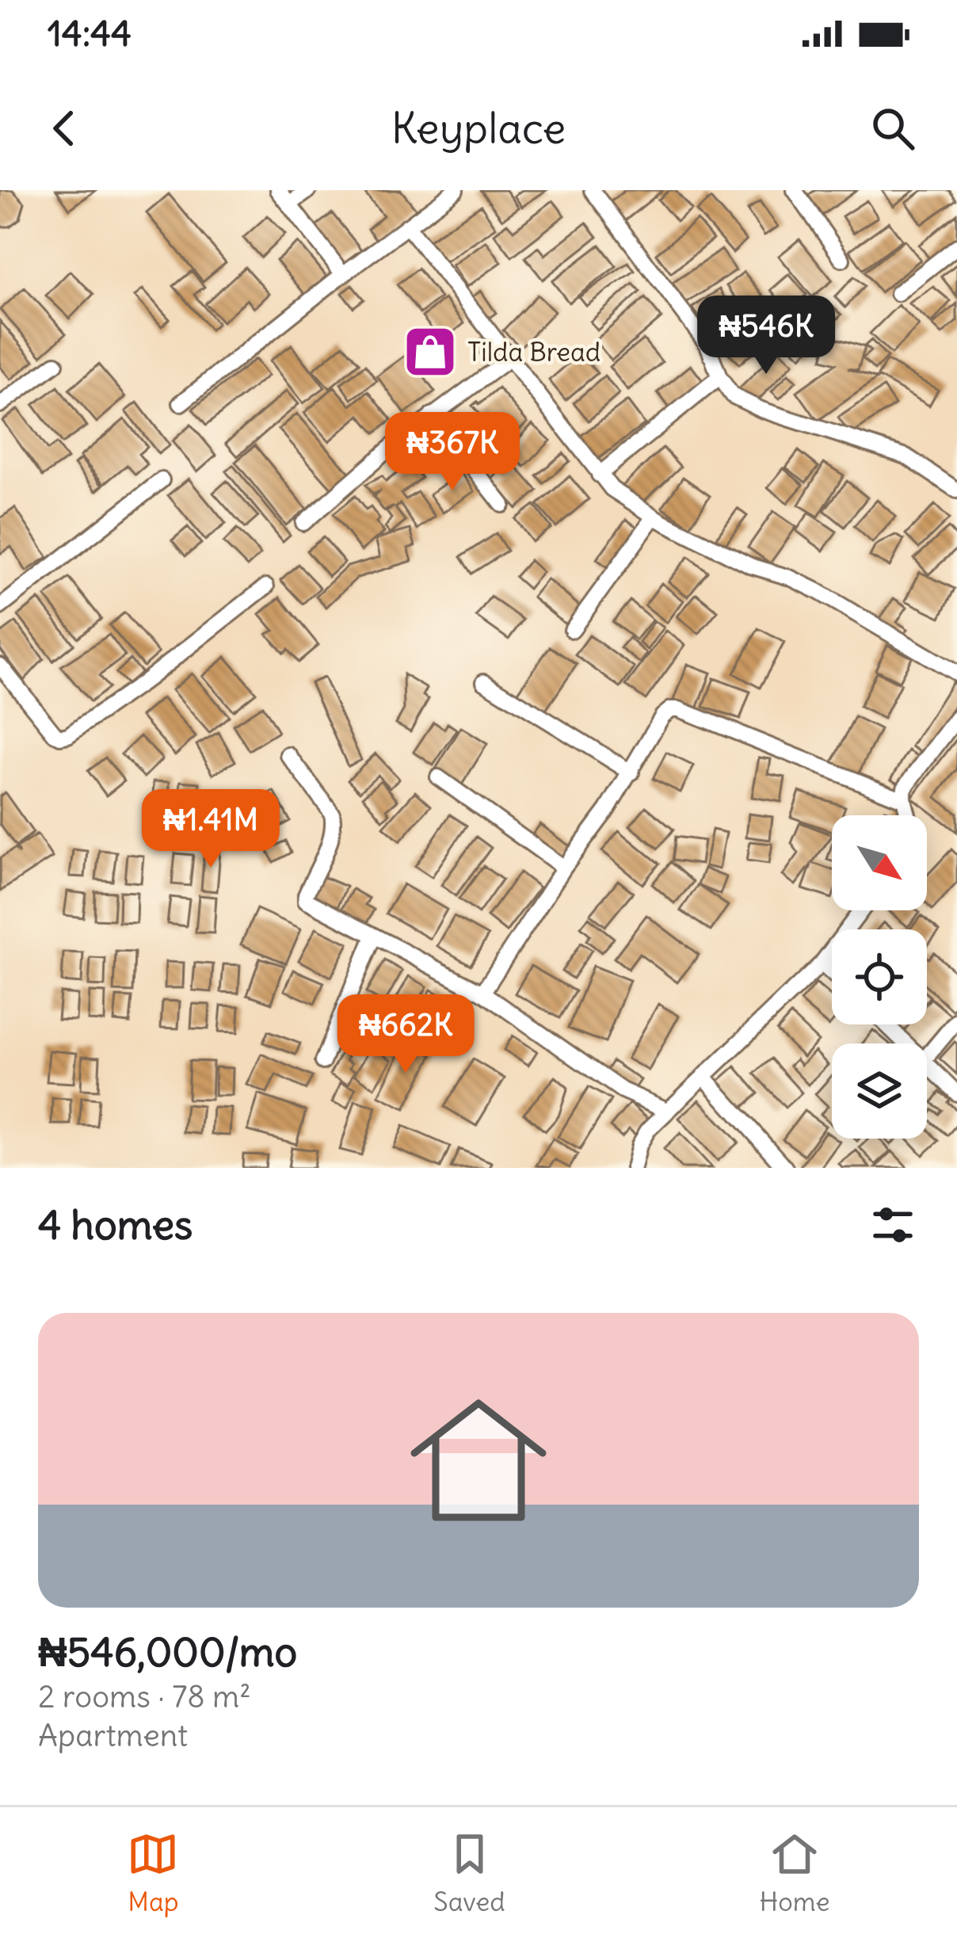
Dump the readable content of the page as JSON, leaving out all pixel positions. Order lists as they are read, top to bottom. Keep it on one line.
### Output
{"places":{"shop":["Tilda Bread"]},"north":"bottom right","page":{"status":"14:44","header":"Keyplace","price":["₦546K","₦367K","₦1.41M","₦662K"],"heading":"4 homes","list":[{"name":"₦546,000/mo","note":"2 rooms · 78 m² · Apartment"}],"tabs":["Map","Saved","Home"]}}
